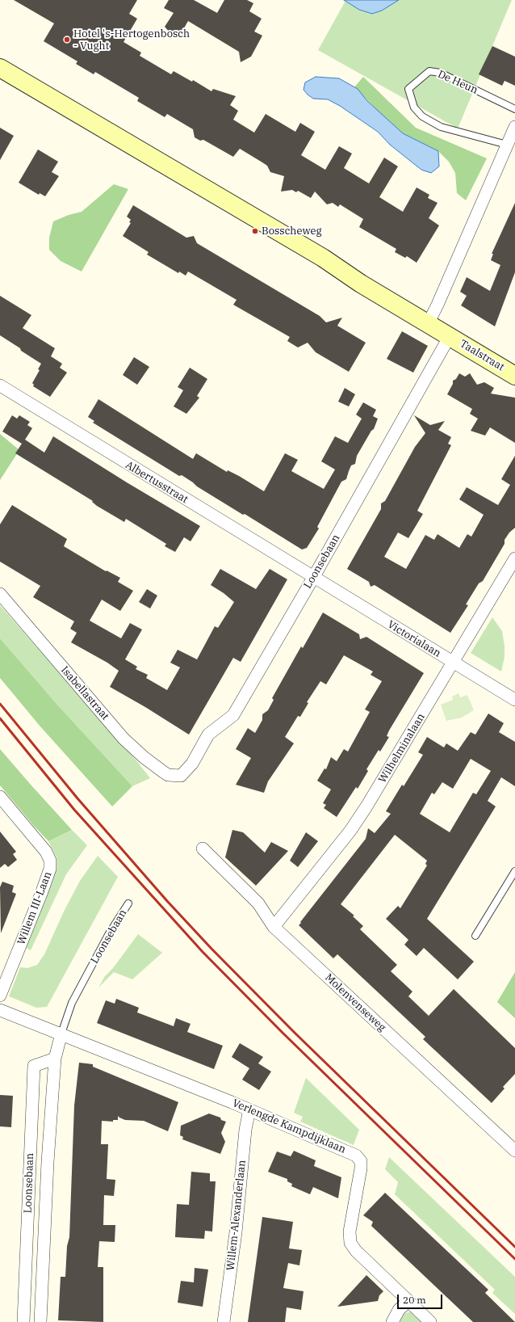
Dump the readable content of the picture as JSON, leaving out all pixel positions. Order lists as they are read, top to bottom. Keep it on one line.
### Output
{"streets":{"main road":["Taalstraat"],"street":["Albertusstraat","Loonsebaan","Victorialaan","Isabellastraat","Wilhelminalaan","Willem III-Laan","Molenvenseweg","Verlengde Kampdijklaan","Willem-Alexanderlaan"],"lane":["De Heun"]},"crossings":[["Taalstraat","Loonsebaan"],["Albertusstraat","Loonsebaan"],["Albertusstraat","Victorialaan"],["Loonsebaan","Victorialaan"],["Loonsebaan","Isabellastraat"],["Loonsebaan","Verlengde Kampdijklaan"],["Victorialaan","Wilhelminalaan"],["Wilhelminalaan","Molenvenseweg"],["Verlengde Kampdijklaan","Willem-Alexanderlaan"]],"places":["Hotel 's-Hertogenbosch - Vught","Bosscheweg"],"scale_bar":"20 m"}
